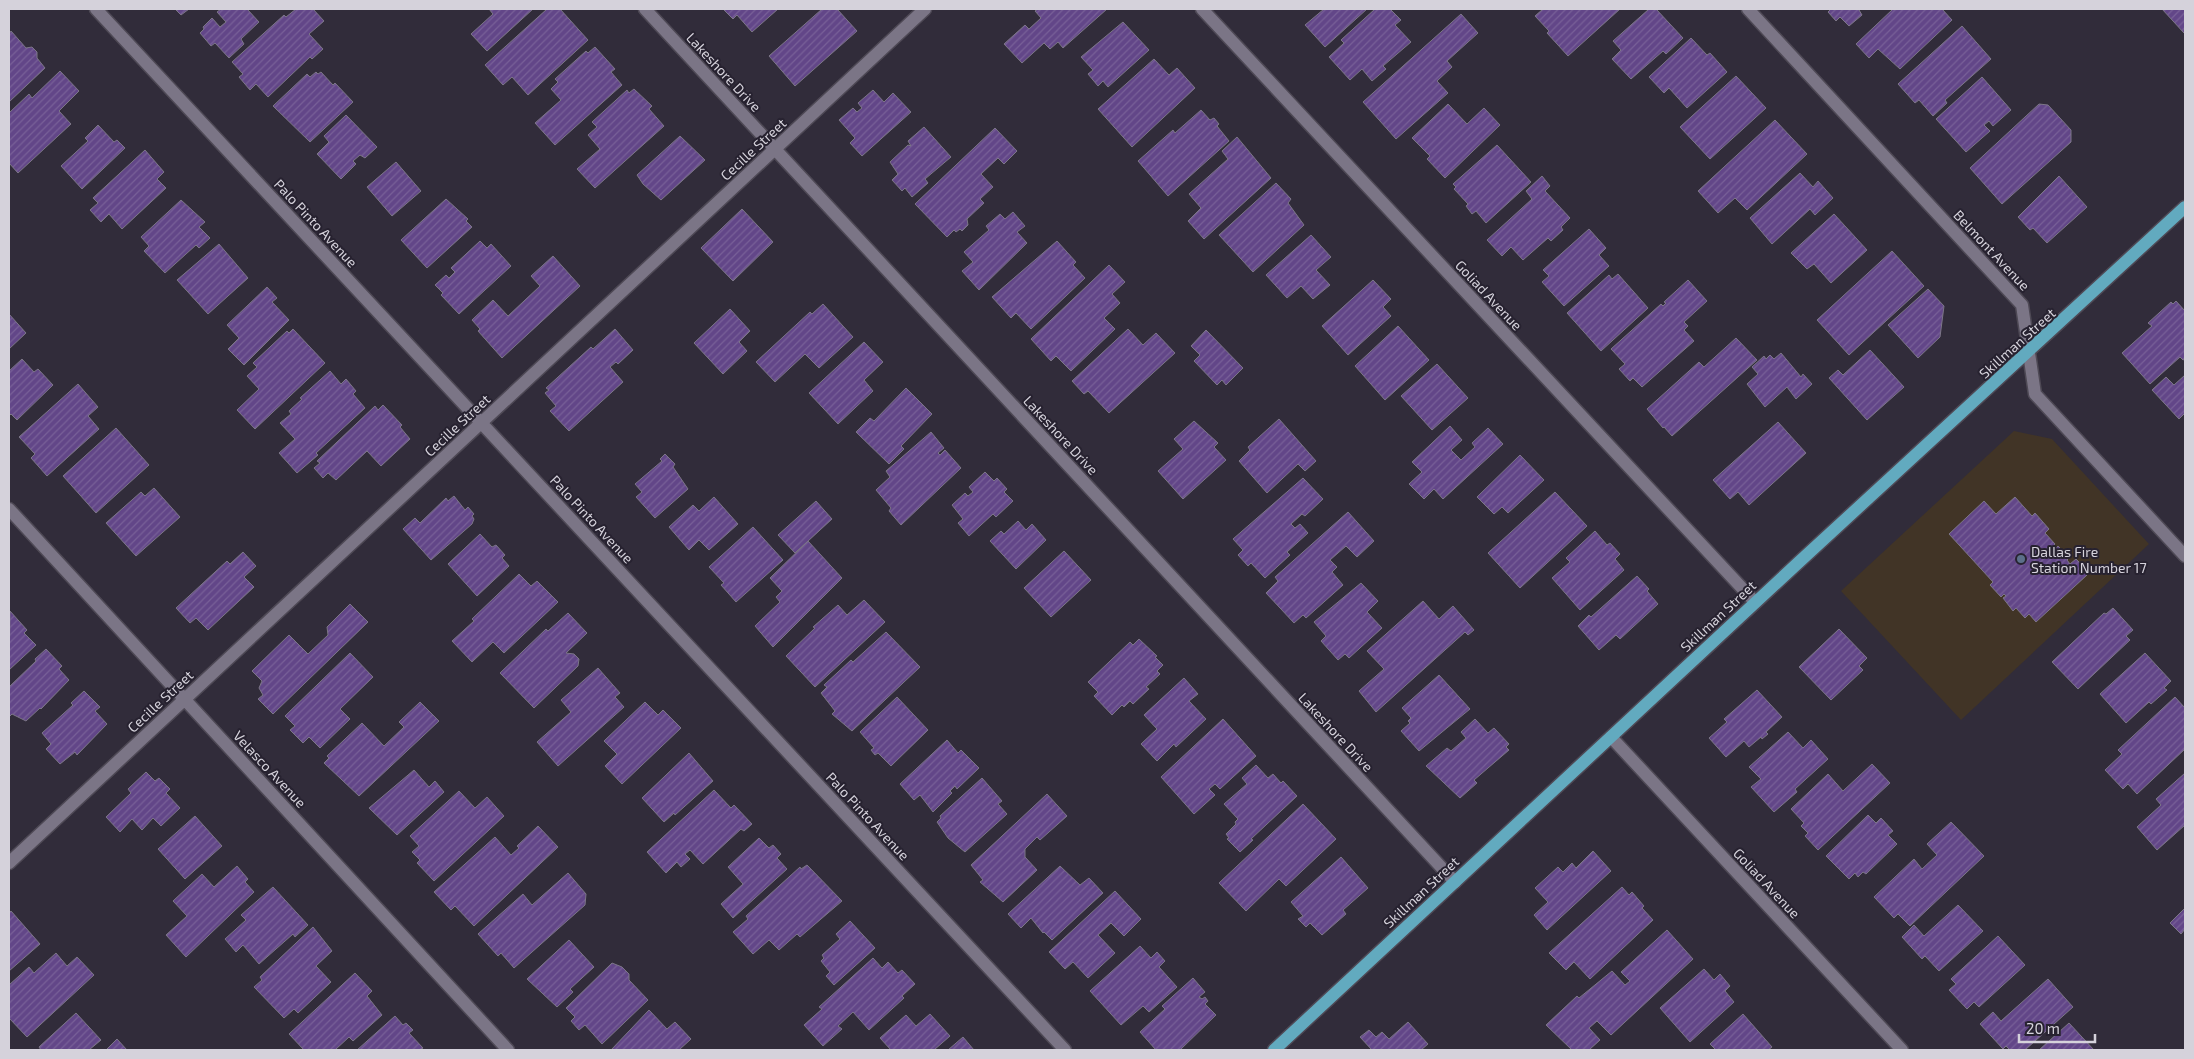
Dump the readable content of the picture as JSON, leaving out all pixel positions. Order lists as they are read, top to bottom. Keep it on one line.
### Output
{"streets":{"main road":["Skillman Street"],"street":["Lakeshore Drive","Cecille Street","Palo Pinto Avenue","Belmont Avenue","Goliad Avenue","Velasco Avenue"]},"crossings":[["Lakeshore Drive","Cecille Street"],["Lakeshore Drive","Skillman Street"],["Cecille Street","Palo Pinto Avenue"],["Cecille Street","Velasco Avenue"],["Belmont Avenue","Skillman Street"],["Goliad Avenue","Skillman Street"]],"places":["Dallas Fire Station Number 17"],"scale_bar":"20 m"}
